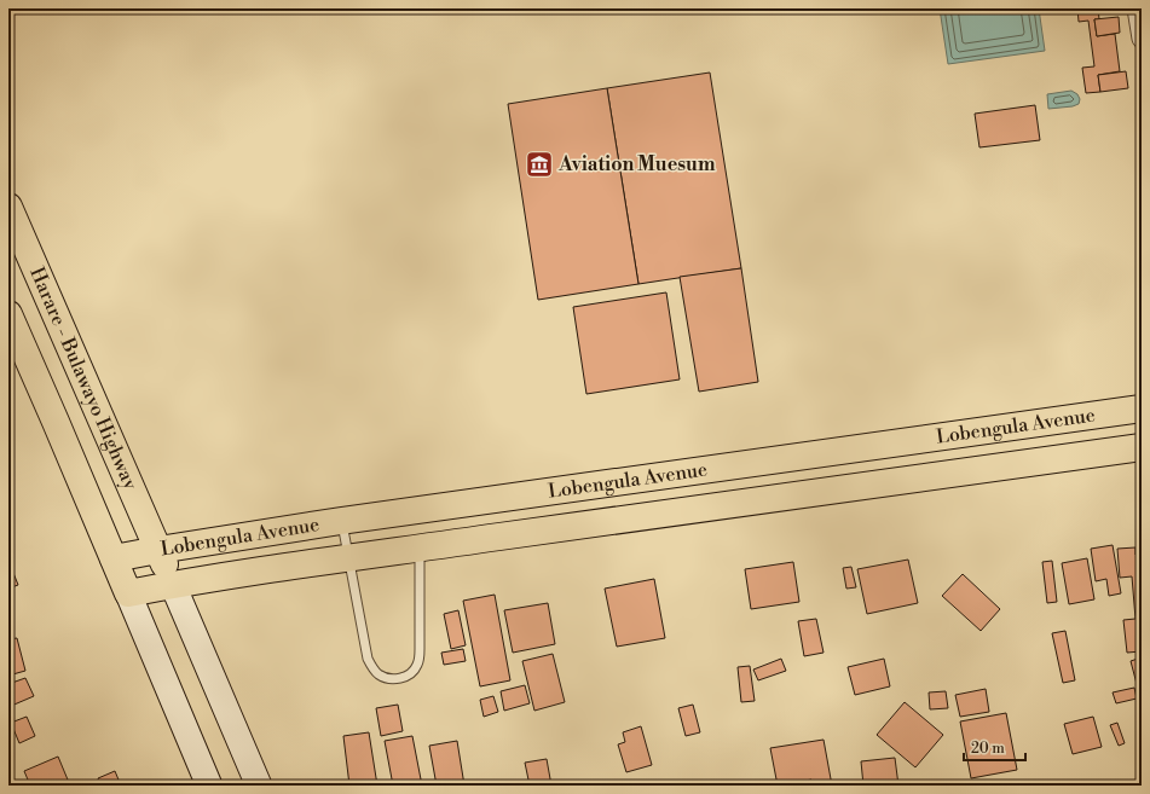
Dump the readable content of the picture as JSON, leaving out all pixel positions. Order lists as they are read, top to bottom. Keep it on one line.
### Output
{"streets":{"highway":["Harare - Bulawayo Highway","Lobengula Avenue"]},"crossings":[["Harare - Bulawayo Highway","Lobengula Avenue"]],"places":{"museum":["Aviation Muesum"]},"scale_bar":"20 m"}
